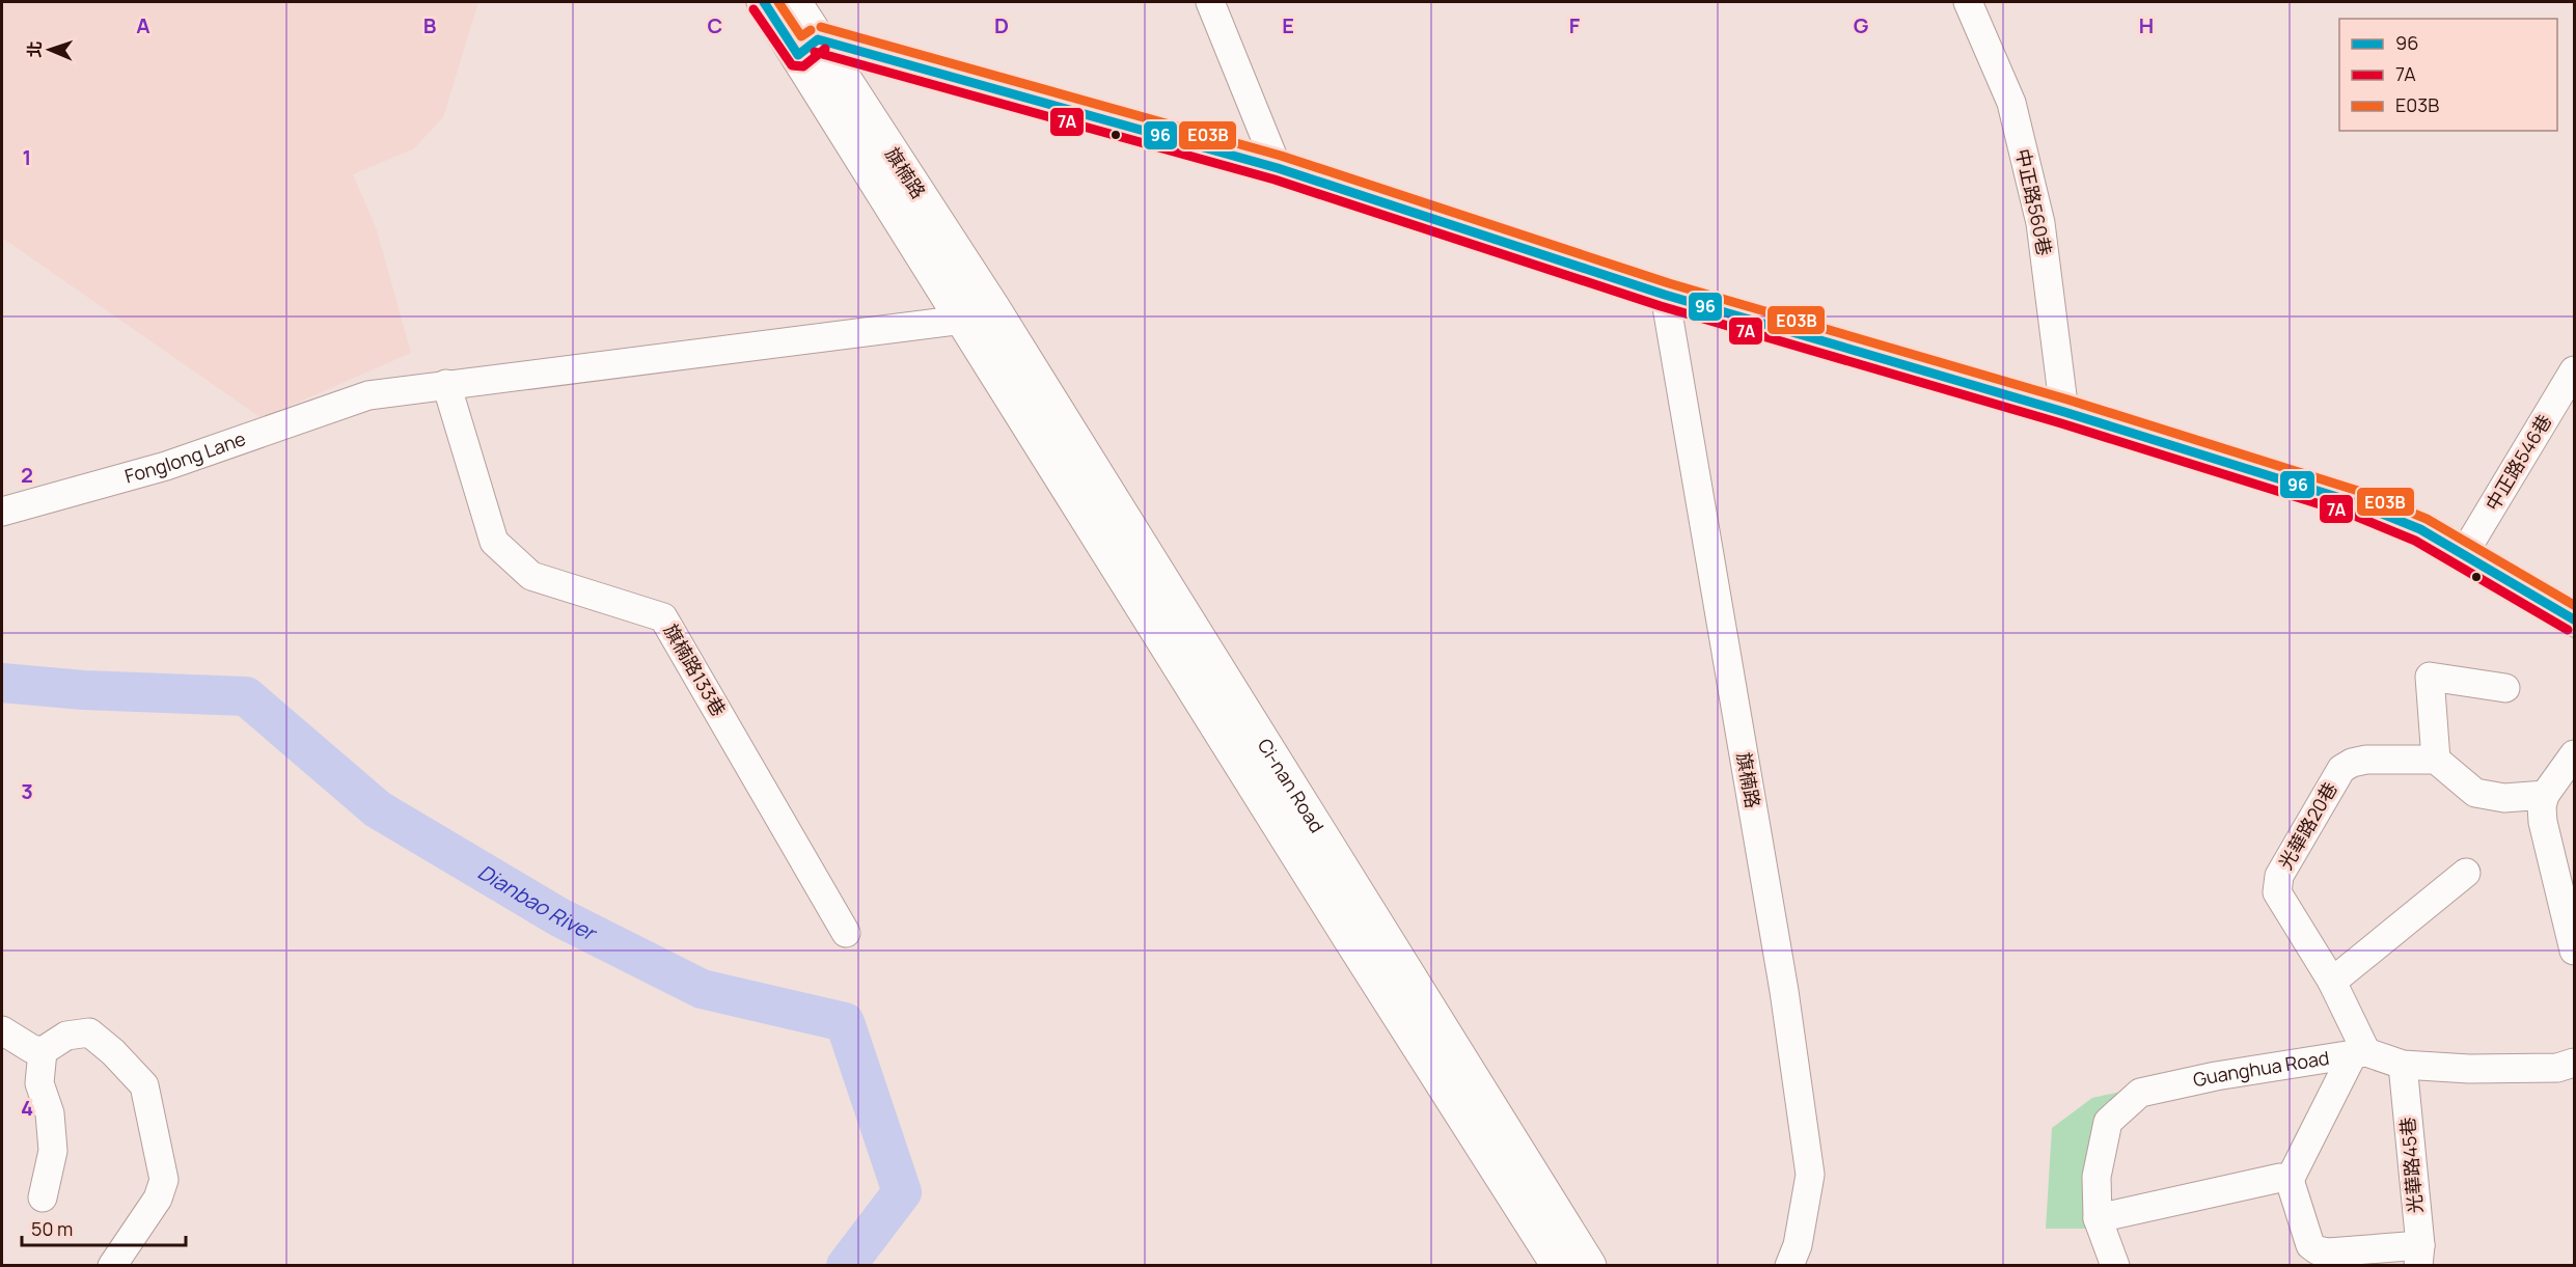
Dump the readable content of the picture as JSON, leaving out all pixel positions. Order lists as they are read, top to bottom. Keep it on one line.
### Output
{"streets":{"main road":["旗楠路","Ci-nan Road"],"street":["中正路560巷","Fonglong Lane","中正路546巷","旗楠路133巷","光華路20巷","Guanghua Road","光華路45巷"]},"crossings":[["旗楠路","Ci-nan Road"],["Fonglong Lane","旗楠路133巷"],["光華路20巷","Guanghua Road"],["Guanghua Road","光華路45巷"]],"water":["Dianbao River"],"lines":["transit line 96","transit line E03B","transit line 7A"],"legend":["96","7A","E03B"],"scale_bar":"50 m","north":"left","grid":{"columns":["A","B","C","D","E","F","G","H"],"rows":["1","2","3","4"]}}
